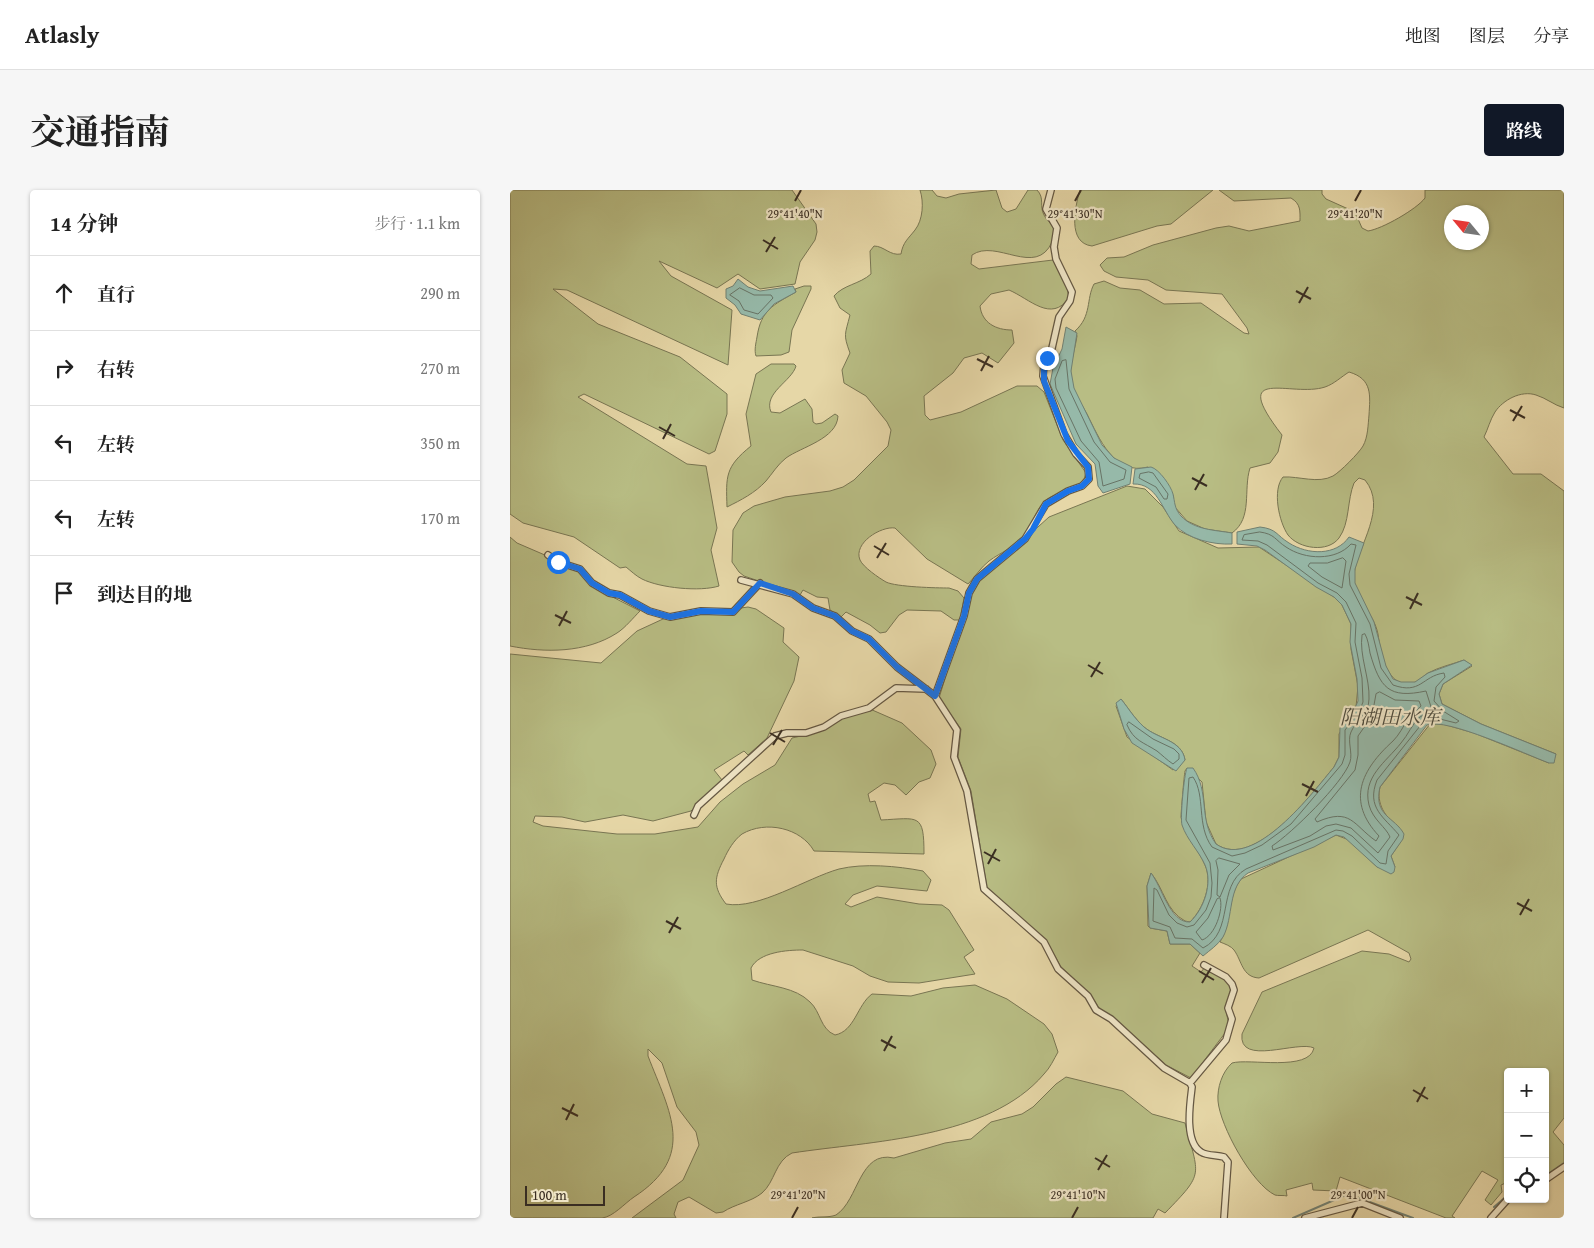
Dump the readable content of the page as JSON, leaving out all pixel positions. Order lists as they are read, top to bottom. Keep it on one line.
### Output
{"water":["阳湖田水库"],"scale_bar":"100 m","north":"top left","page":{"header":"Atlasly","nav":["地图","图层","分享"],"title":"交通指南","buttons":"路线","heading":["14 分钟","步行 · 1.1 km"],"list":[["直行","290 m"],["右转","270 m"],["左转","350 m"],["左转","170 m"],"到达目的地"],"map_buttons":["+","−"],"scale":"100 m"},"coordinates":["29°41'40\"N","29°41'30\"N","29°41'20\"N","29°41'10\"N","29°41'00\"N"]}
